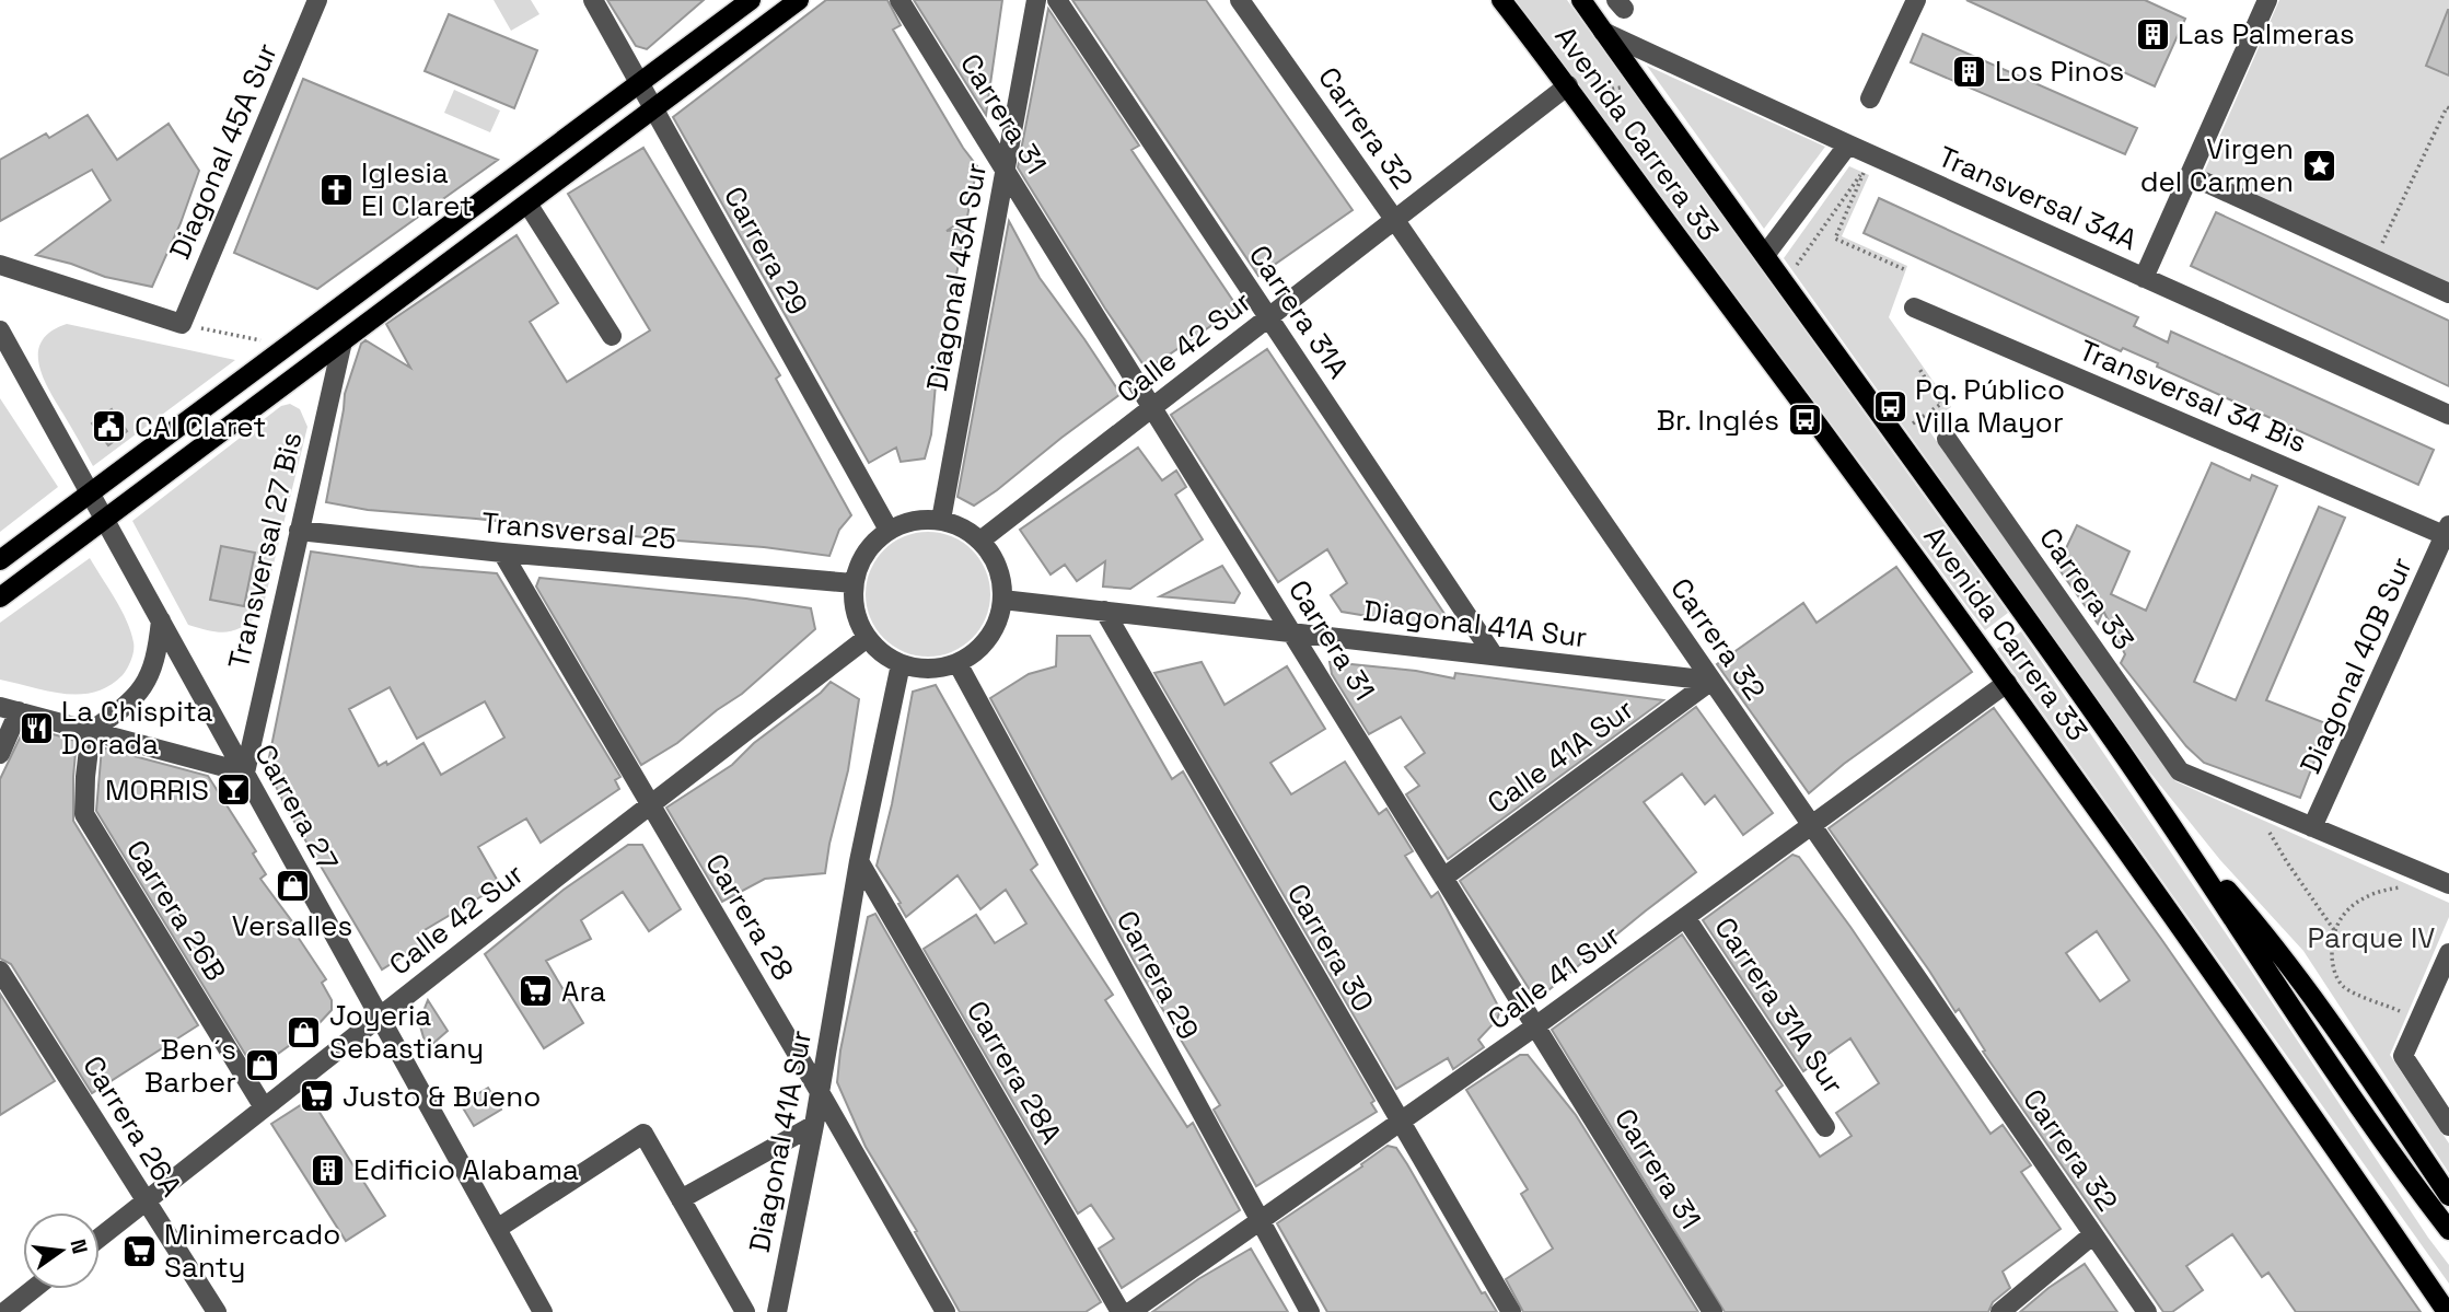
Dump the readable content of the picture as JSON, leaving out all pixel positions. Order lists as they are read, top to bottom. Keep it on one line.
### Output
{"streets":{"main road":["Avenida Carrera 33"],"street":["Carrera 31","Carrera 32","Diagonal 45A Sur","Transversal 34A","Carrera 29","Diagonal 43A Sur","Carrera 31A","Calle 42 Sur","Transversal 34 Bis","Transversal 25","Transversal 27 Bis","Carrera 33","Diagonal 41A Sur","Diagonal 40B Sur","Calle 41A Sur","Carrera 27","Carrera 26B","Carrera 28","Carrera 30","Calle 41 Sur","Carrera 31A Sur","Carrera 28A","Carrera 26A"]},"crossings":[["Carrera 31","Diagonal 43A Sur"],["Carrera 31","Calle 42 Sur"],["Carrera 31","Diagonal 41A Sur"],["Carrera 31","Calle 41A Sur"],["Carrera 31","Calle 41 Sur"],["Carrera 32","Calle 42 Sur"],["Carrera 32","Diagonal 41A Sur"],["Carrera 32","Calle 41A Sur"],["Carrera 32","Calle 41 Sur"],["Avenida Carrera 33","Transversal 34A"],["Avenida Carrera 33","Calle 42 Sur"],["Avenida Carrera 33","Calle 41 Sur"],["Carrera 29","Diagonal 43A Sur"],["Carrera 29","Calle 42 Sur"],["Carrera 29","Transversal 25"],["Carrera 29","Diagonal 41A Sur"],["Carrera 29","Calle 41 Sur"],["Diagonal 43A Sur","Calle 42 Sur"],["Diagonal 43A Sur","Transversal 25"],["Diagonal 43A Sur","Diagonal 41A Sur"],["Carrera 31A","Calle 42 Sur"],["Carrera 31A","Diagonal 41A Sur"],["Calle 42 Sur","Transversal 25"],["Calle 42 Sur","Diagonal 41A Sur"],["Calle 42 Sur","Carrera 27"],["Calle 42 Sur","Carrera 26B"],["Calle 42 Sur","Carrera 28"],["Calle 42 Sur","Carrera 26A"],["Transversal 34 Bis","Diagonal 40B Sur"],["Transversal 25","Transversal 27 Bis"],["Transversal 25","Diagonal 41A Sur"],["Transversal 25","Carrera 28"],["Transversal 27 Bis","Carrera 27"],["Carrera 33","Diagonal 40B Sur"],["Diagonal 41A Sur","Calle 41A Sur"],["Diagonal 41A Sur","Carrera 28"],["Diagonal 41A Sur","Carrera 30"],["Diagonal 41A Sur","Carrera 28A"],["Carrera 30","Calle 41 Sur"],["Calle 41 Sur","Carrera 31A Sur"]],"parks":["Parque IV"],"places":{"building":["Las Palmeras","Los Pinos","Edificio Alabama"],"place":["Virgen del Carmen"],"church":["Iglesia El Claret"],"bus stop":["Pq. Público Villa Mayor","Br. Inglés"],"public building":["CAI Claret"],"restaurant":["La Chispita Dorada"],"bar":["MORRIS"],"shop":["Versalles","Joyeria Sebastiany","Ben´s Barber"],"supermarket":["Ara","Justo & Bueno","Minimercado Santy"]},"north":"right"}
